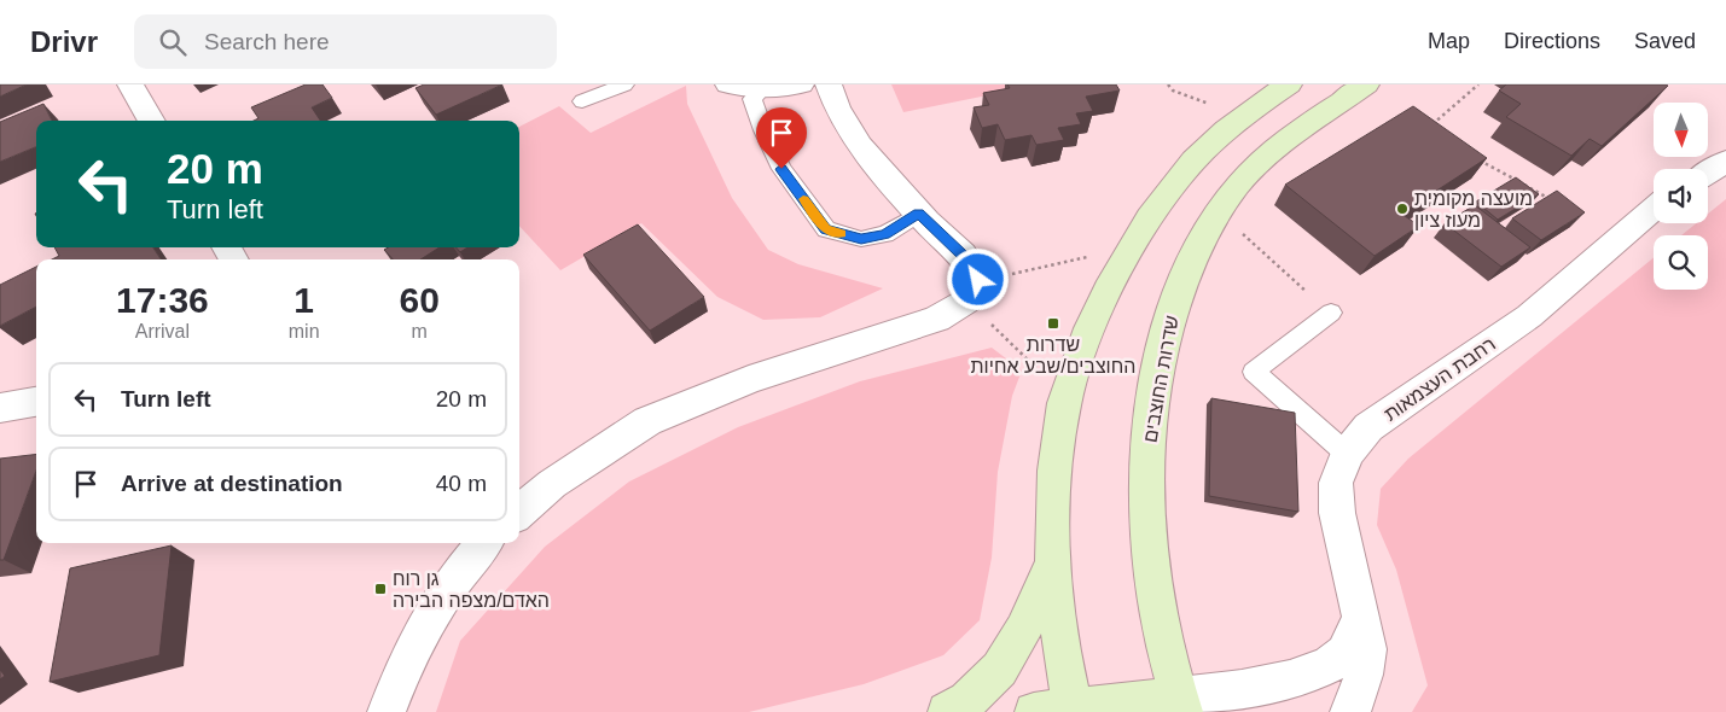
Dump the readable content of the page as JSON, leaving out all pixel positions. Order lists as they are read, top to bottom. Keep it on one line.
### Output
{"streets":{"main road":["שדרות החוצבים"],"street":["רחבת העצמאות"]},"places":{"other":["מועצה מקומית מעוז ציון"],"transit":["שדרות החוצבים/שבע אחיות","גן רוח האדם/מצפה הבירה"]},"north":"bottom","page":{"header":"Drivr","search":"Search here","nav":["Map","Directions","Saved"],"turn":["20 m","Turn left"],"eta":["17:36","Arrival","1","min","60","m"],"list":[{"name":"Turn left","value":"20 m"},{"name":"Arrive at destination","value":"40 m"}]}}
